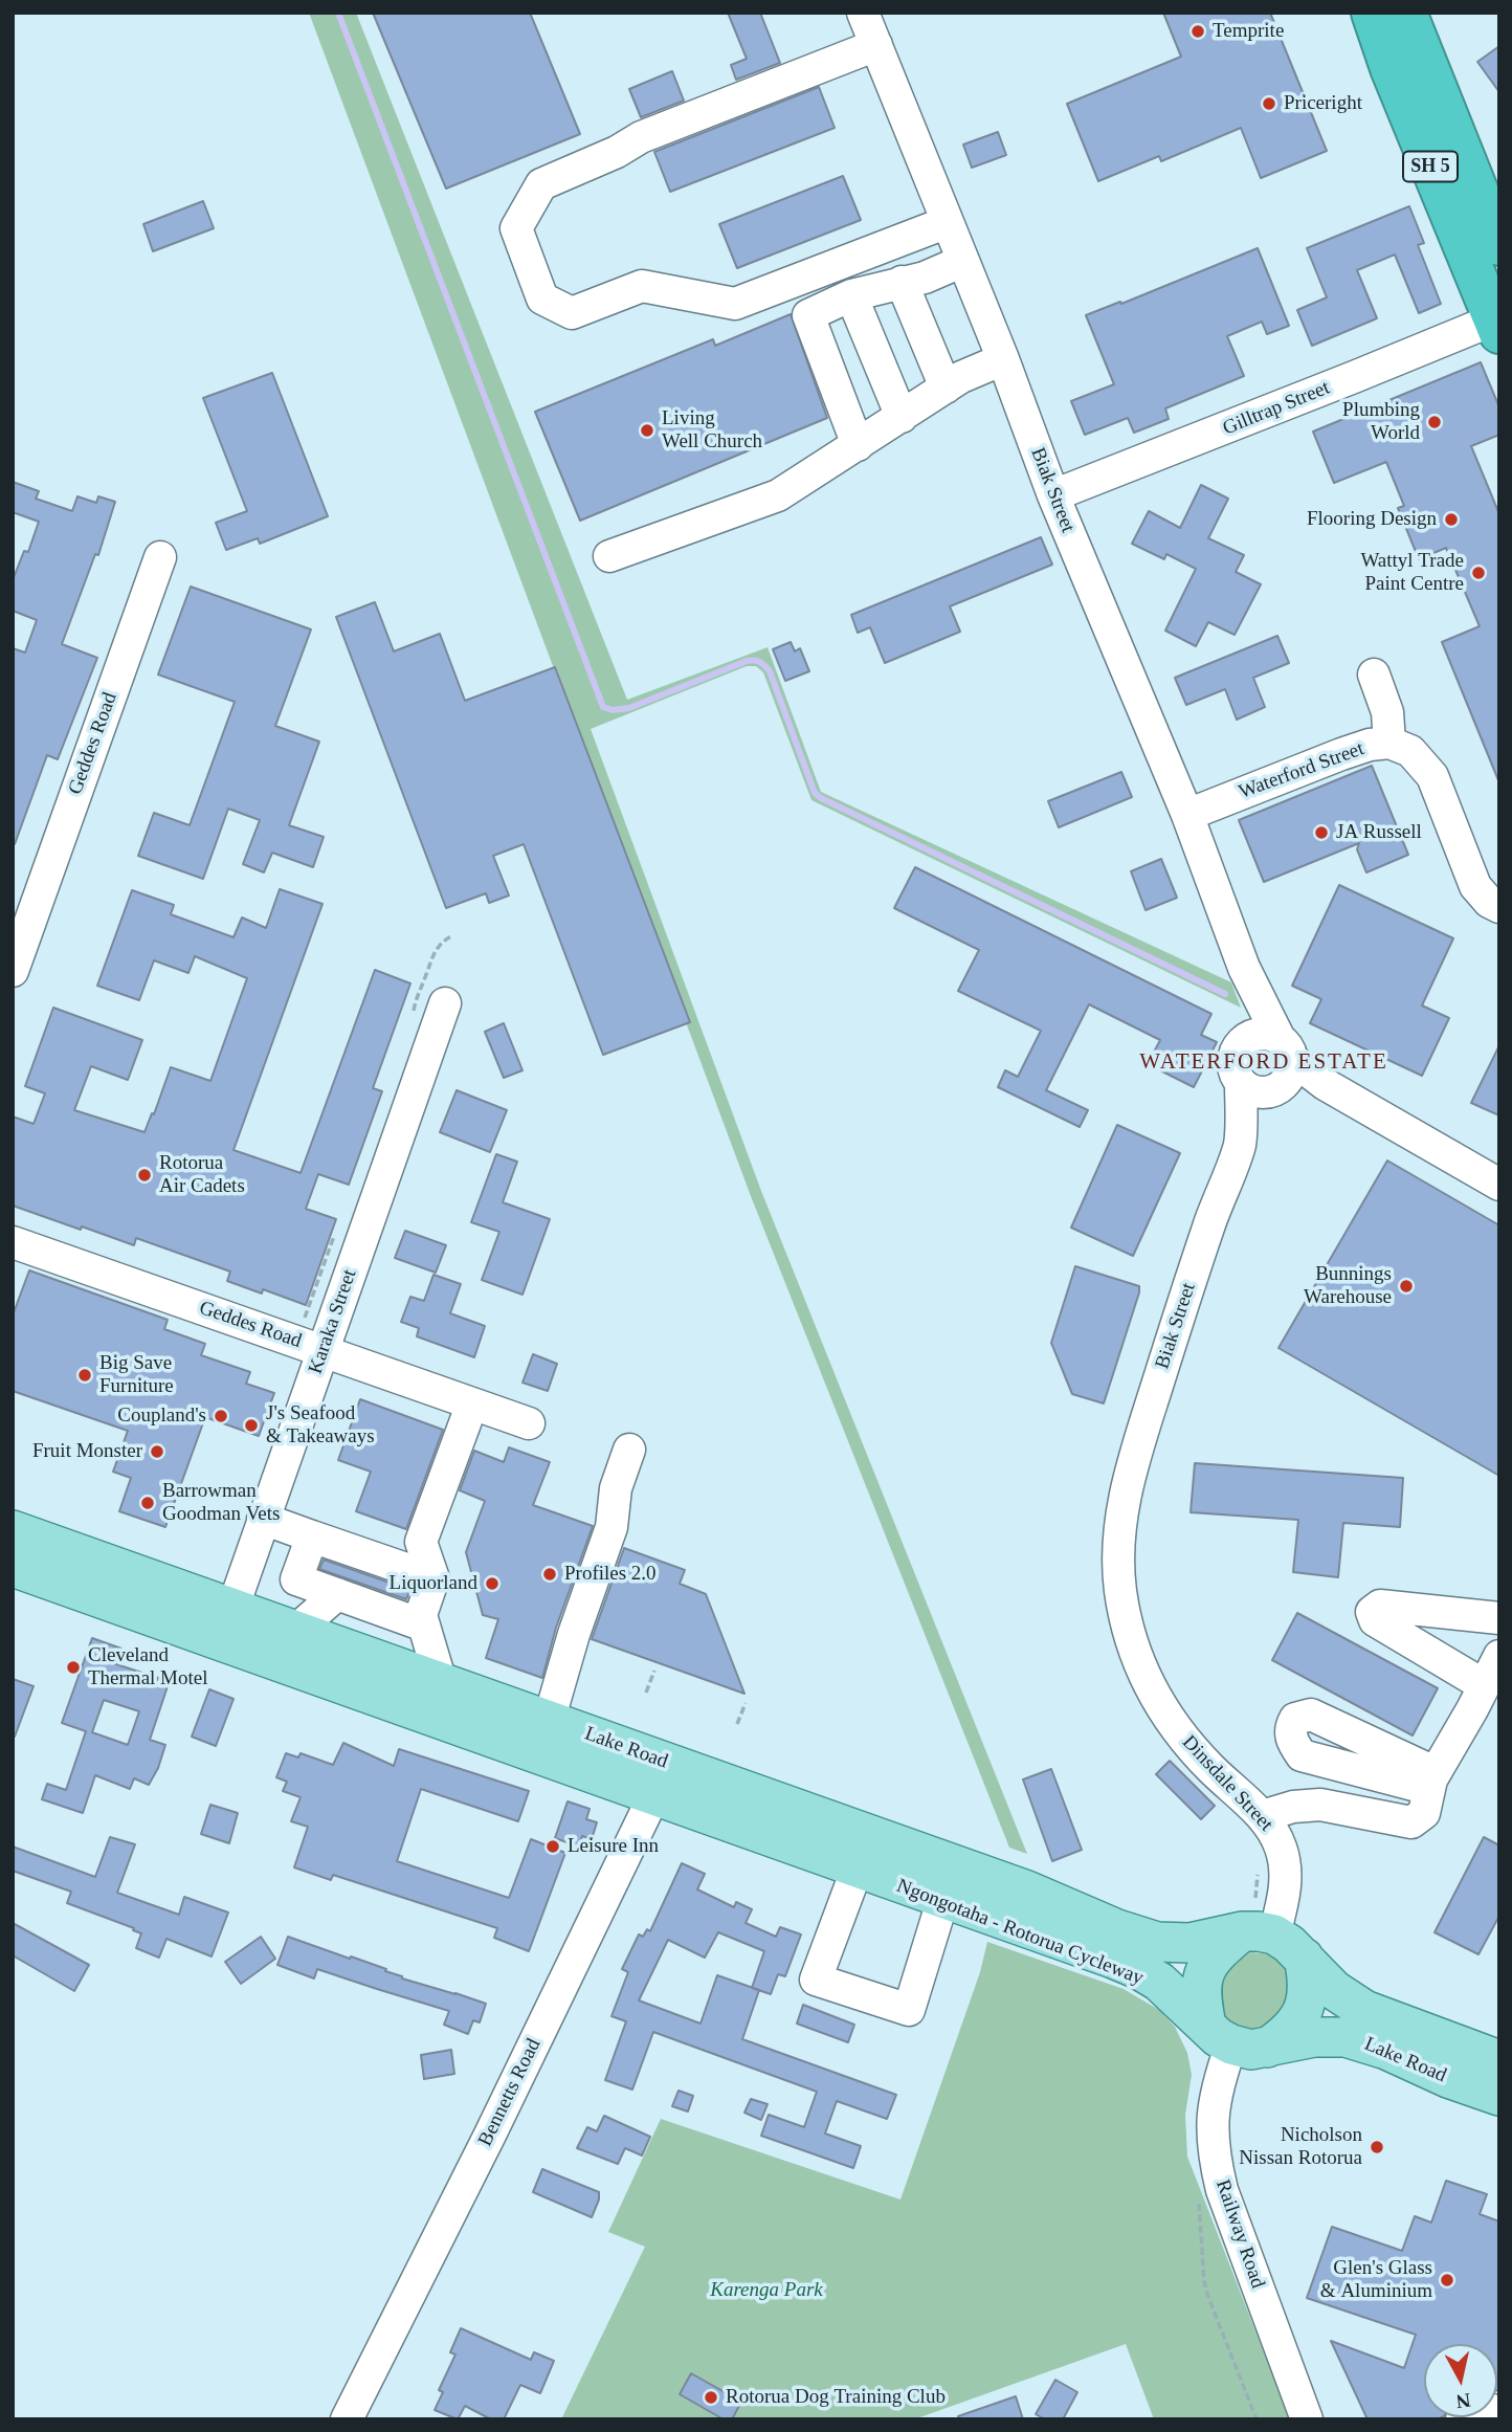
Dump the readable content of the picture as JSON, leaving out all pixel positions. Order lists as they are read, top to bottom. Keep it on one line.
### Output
{"streets":{"highway":["SH 5"],"main road":["Lake Road"],"street":["Gilltrap Street","Biak Street","Geddes Road","Waterford Street","Karaka Street","Dinsdale Street","Bennetts Road","Railway Road"]},"crossings":[["SH 5","Gilltrap Street"],["Gilltrap Street","Biak Street"],["Biak Street","Waterford Street"],["Biak Street","Dinsdale Street"],["Geddes Road","Karaka Street"],["Karaka Street","Lake Road"],["Lake Road","Dinsdale Street"],["Lake Road","Bennetts Road"],["Lake Road","Railway Road"],["Dinsdale Street","Railway Road"]],"districts":["WATERFORD ESTATE"],"parks":["Karenga Park"],"places":["Temprite","Priceright","Plumbing World","Living Well Church","Flooring Design","Wattyl Trade Paint Centre","JA Russell","Rotorua Air Cadets","Bunnings Warehouse","Big Save Furniture","Coupland's","J's Seafood & Takeaways","Fruit Monster","Barrowman Goodman Vets","Profiles 2.0","Liquorland","Cleveland Thermal Motel","Leisure Inn","Nicholson Nissan Rotorua","Glen's Glass & Aluminium","Rotorua Dog Training Club"],"north":"bottom"}
